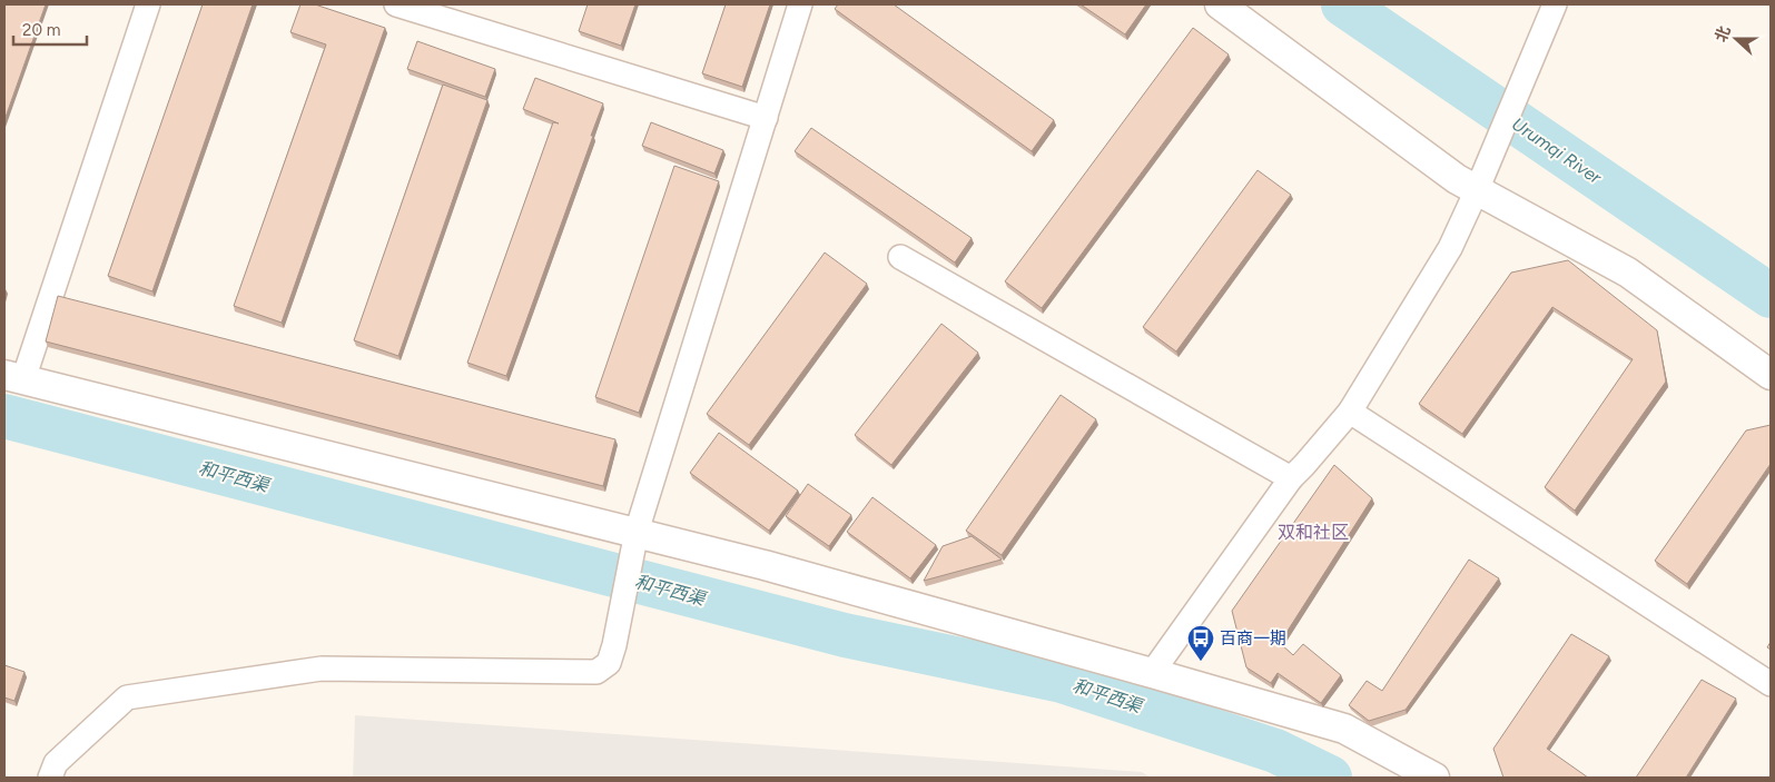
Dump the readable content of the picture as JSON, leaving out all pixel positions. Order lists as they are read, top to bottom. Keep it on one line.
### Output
{"districts":["双和社区"],"water":["Urumqi River","和平西渠"],"places":{"bus stop":["百商一期"]},"scale_bar":"20 m","north":"left"}
